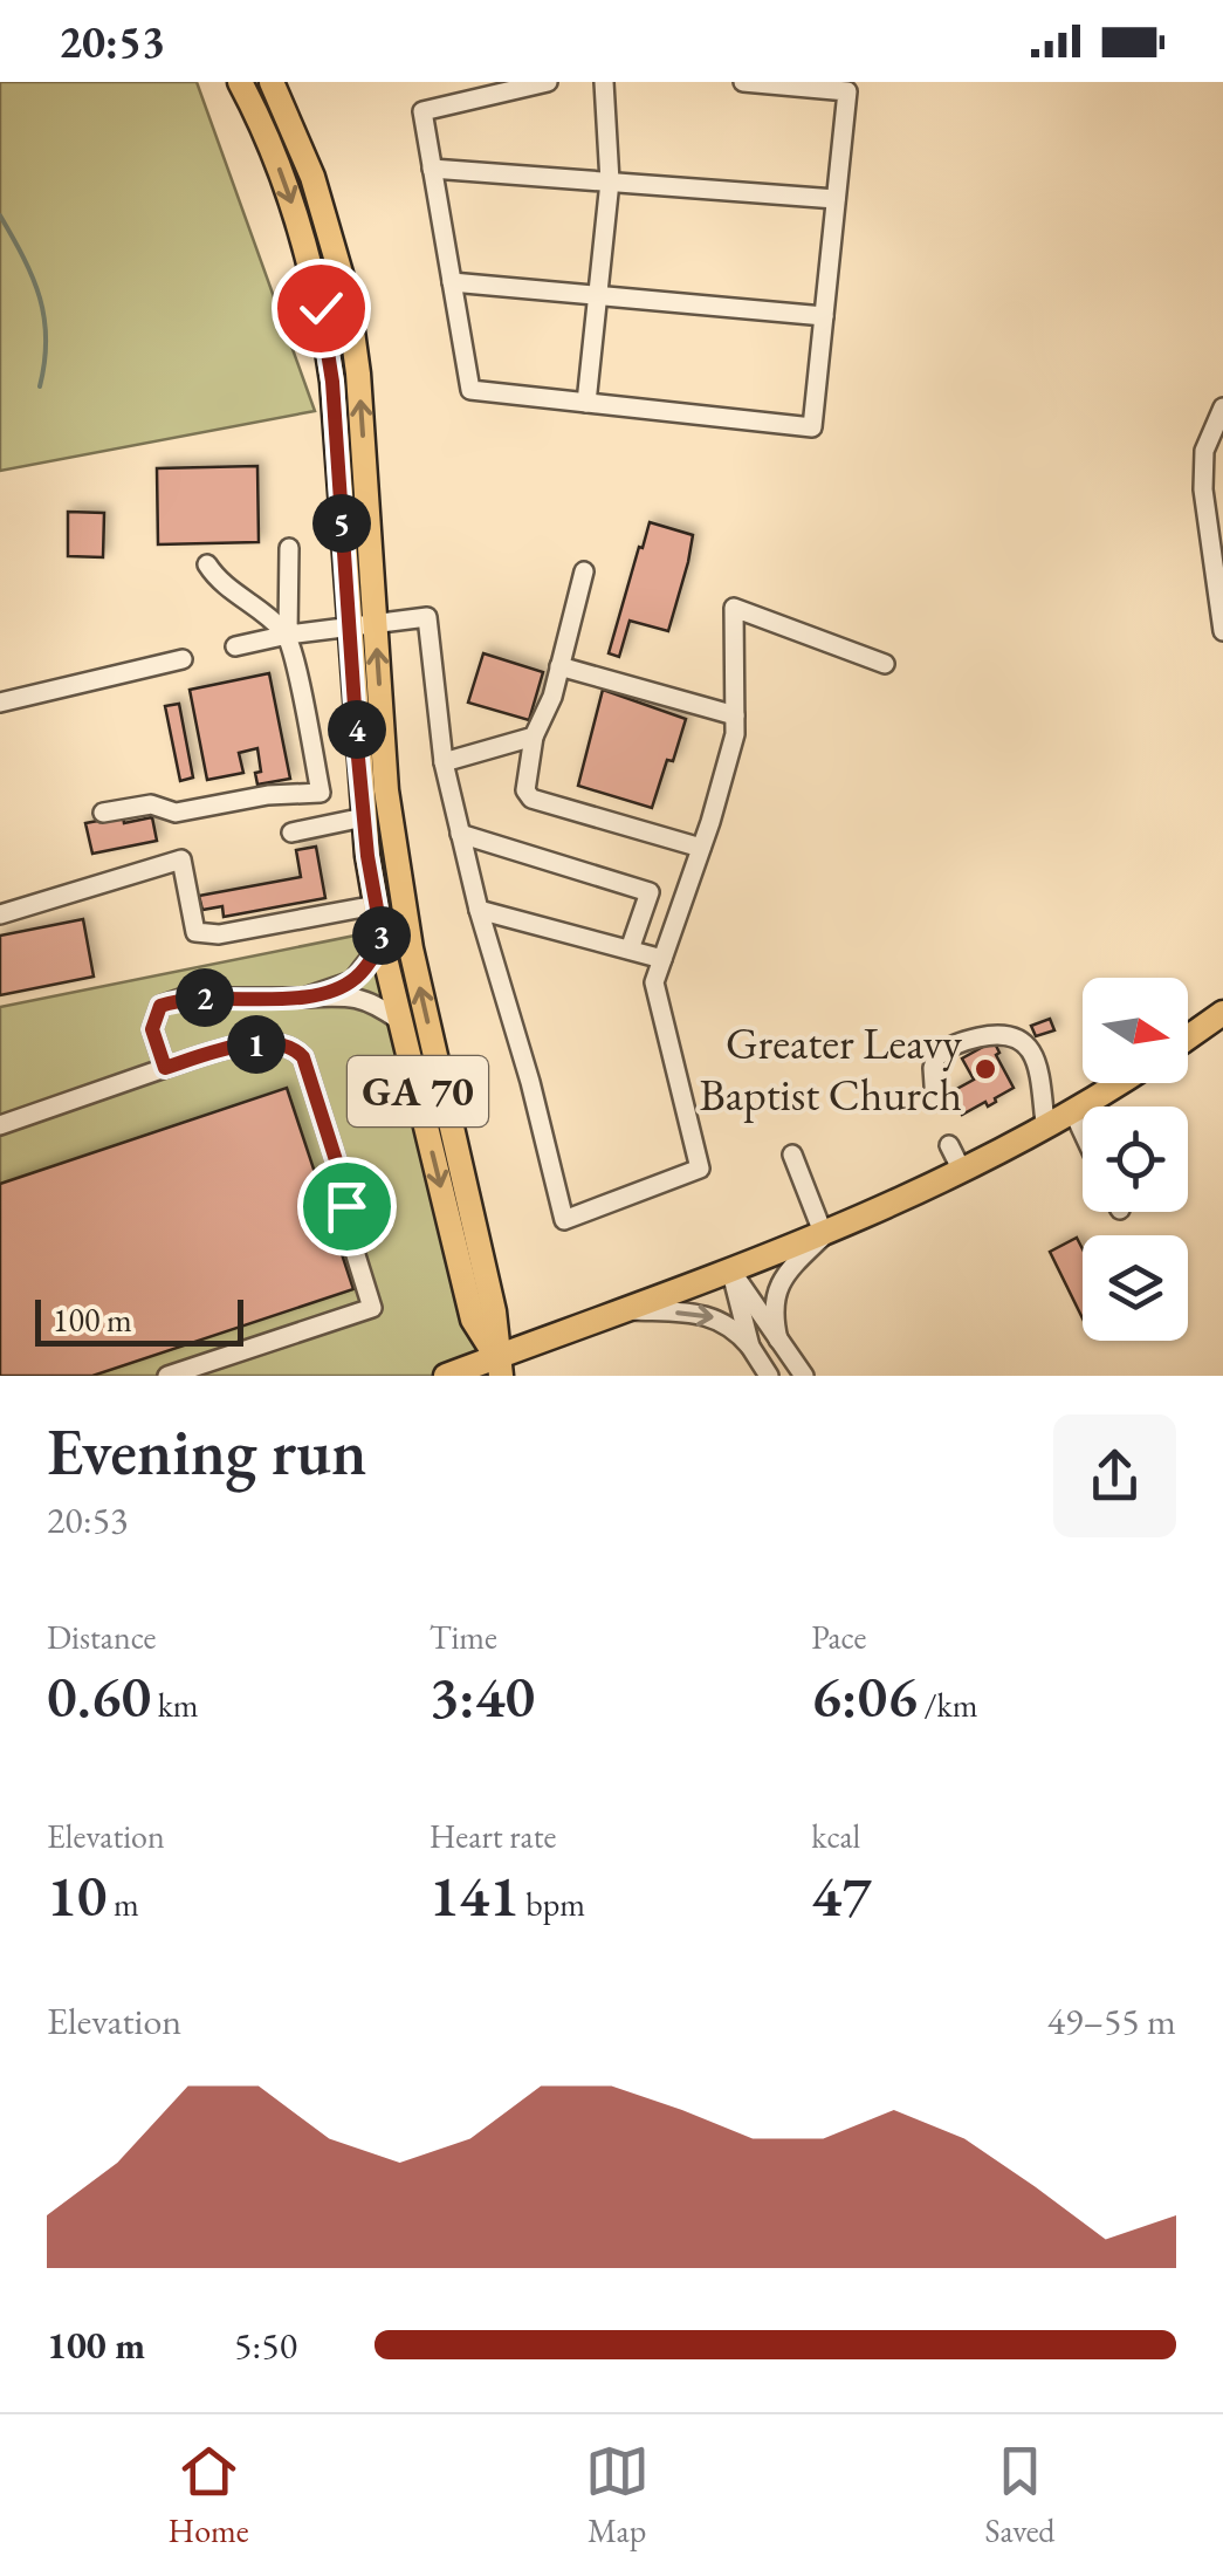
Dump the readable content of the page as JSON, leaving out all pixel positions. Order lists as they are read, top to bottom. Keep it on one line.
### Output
{"streets":{"main road":["GA 70"]},"places":["Greater Leavy Baptist Church"],"scale_bar":"100 m","north":"right","page":{"status":"20:53","pins":["5","4","3","2","1"],"scale":"100 m","heading":["Evening run","20:53"],"stats":[["Distance","0.60 km"],["Time","3:40"],["Pace","6:06 /km"],["Elevation","10 m"],["Heart rate","141 bpm"],["kcal","47"]],"chart":["Elevation","49–55 m"],"list":[{"name":"100 m","note":"5:50"}],"tabs":["Home","Map","Saved"]}}
